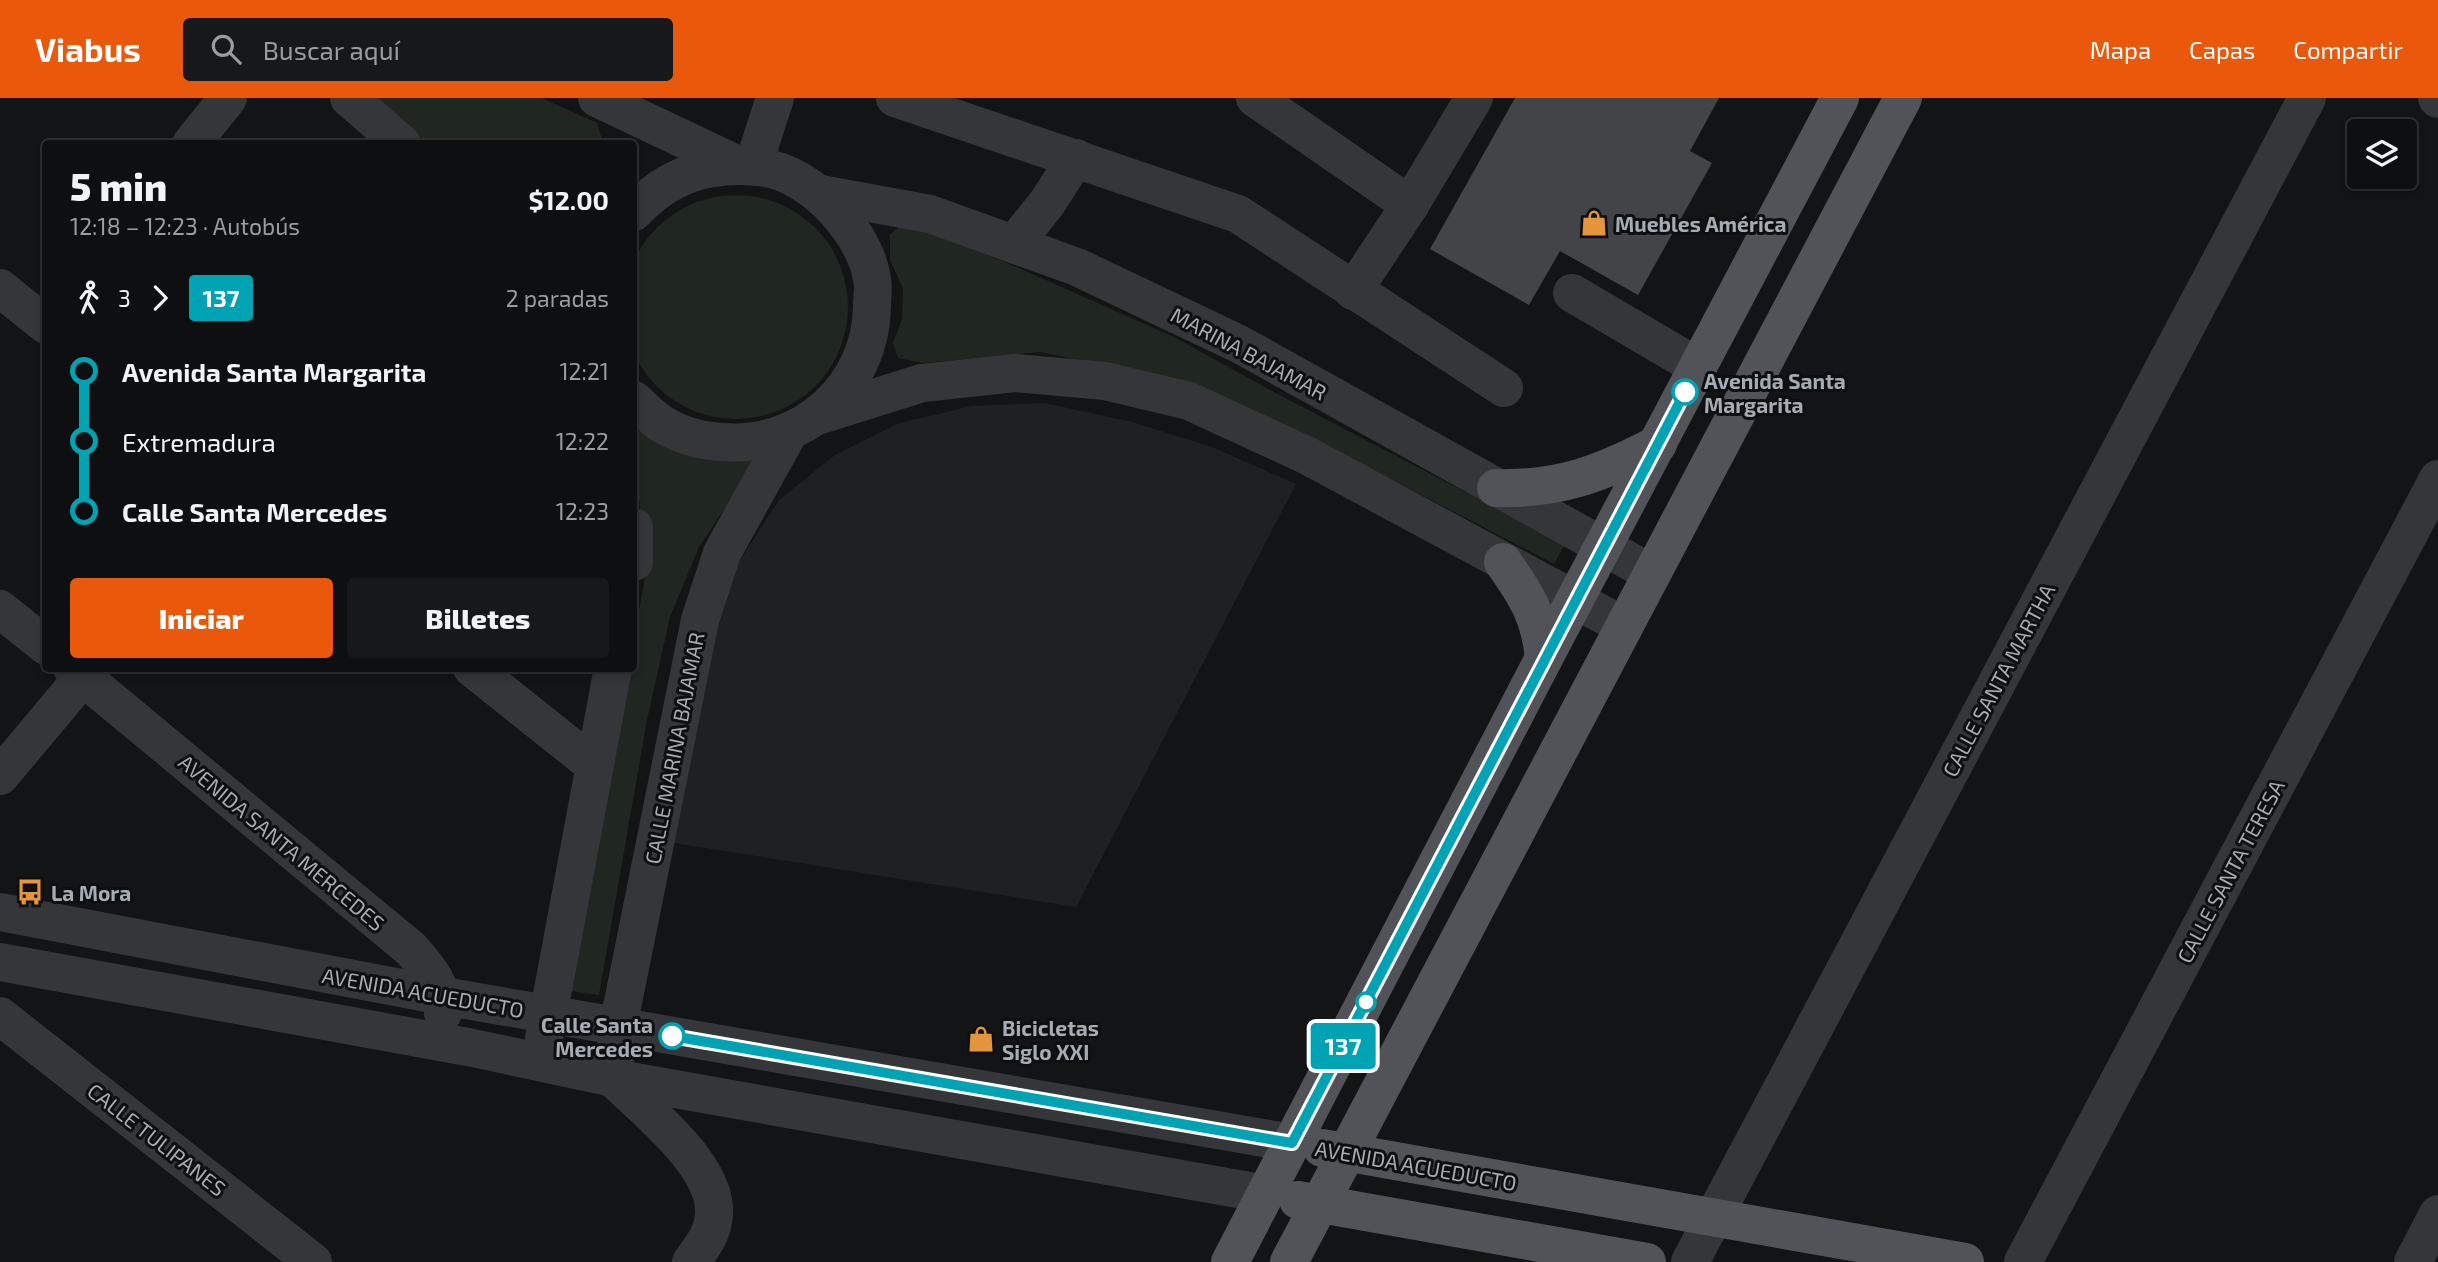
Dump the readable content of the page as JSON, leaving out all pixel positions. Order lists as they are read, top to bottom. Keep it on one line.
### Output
{"streets":{"main road":["AVENIDA ACUEDUCTO"],"street":["MARINA BAJAMAR","CALLE SANTA MARTHA","CALLE MARINA BAJAMAR","AVENIDA SANTA MERCEDES","CALLE SANTA TERESA","CALLE TULIPANES"]},"crossings":[["MARINA BAJAMAR","CALLE MARINA BAJAMAR"],["CALLE SANTA MARTHA","AVENIDA ACUEDUCTO"],["CALLE MARINA BAJAMAR","AVENIDA ACUEDUCTO"],["AVENIDA SANTA MERCEDES","AVENIDA ACUEDUCTO"]],"places":{"shop":["Muebles América","Bicicletas Siglo XXI"],"other":["Avenida Santa Margarita","Calle Santa Mercedes"],"bus stop":["La Mora"]},"lines":["bus line 137"],"page":{"header":"Viabus","search":"Buscar aquí","nav":["Mapa","Capas","Compartir"],"on_map":"137","heading":["5 min","12:18 – 12:23 · Autobús","$12.00"],"legs":["3","137","2 paradas"],"list":[{"name":"Avenida Santa Margarita","value":"12:21"},{"name":"Extremadura","value":"12:22"},{"name":"Calle Santa Mercedes","value":"12:23"}],"buttons":["Iniciar","Billetes"]}}
